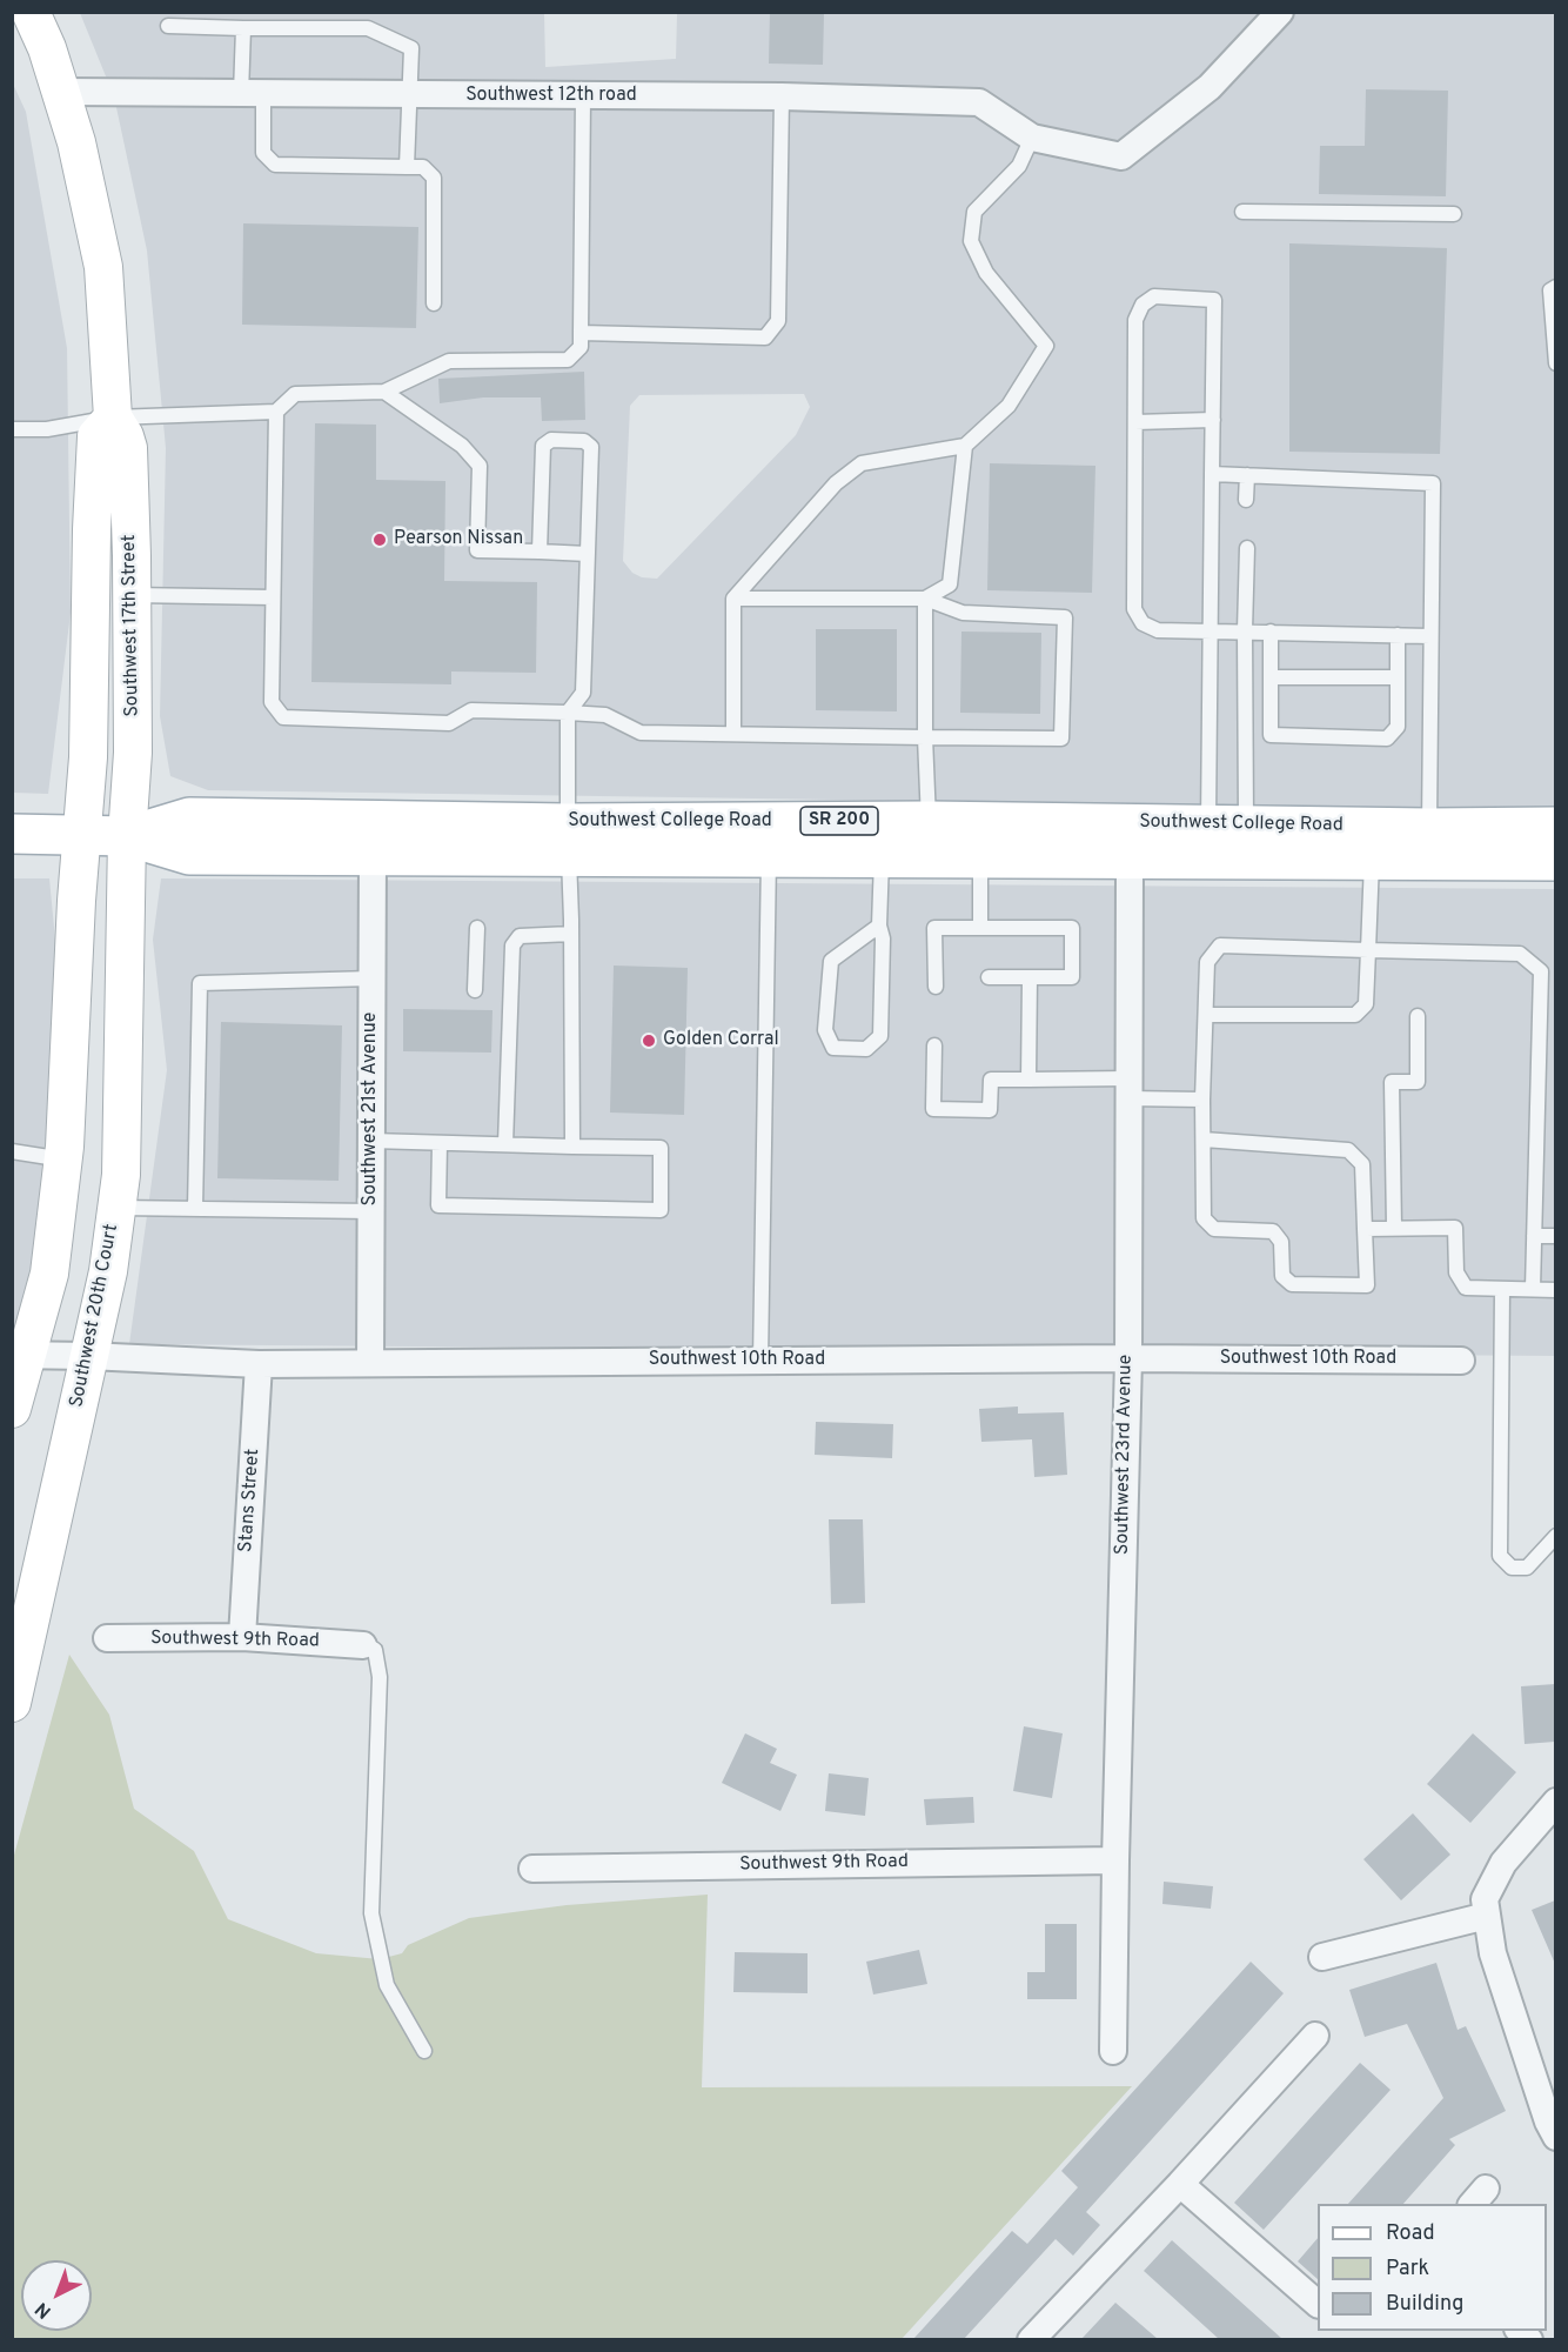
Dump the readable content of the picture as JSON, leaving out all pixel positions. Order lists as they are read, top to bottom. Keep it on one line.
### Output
{"streets":{"main road":["Southwest 17th Street","SR 200","Southwest College Road","Southwest 20th Court"],"street":["Southwest 12th road","Southwest 21st Avenue","Southwest 10th Road","Southwest 23rd Avenue","Stans Street","Southwest 9th Road"]},"crossings":[["Southwest 12th road","Southwest 17th Street"],["Southwest 17th Street","Southwest College Road"],["Southwest 17th Street","Southwest 20th Court"],["Southwest College Road","Southwest 21st Avenue"],["Southwest College Road","Southwest 20th Court"],["Southwest College Road","Southwest 23rd Avenue"],["Southwest 21st Avenue","Southwest 10th Road"],["Southwest 20th Court","Southwest 10th Road"],["Southwest 10th Road","Southwest 23rd Avenue"],["Southwest 10th Road","Stans Street"],["Southwest 23rd Avenue","Southwest 9th Road"],["Stans Street","Southwest 9th Road"]],"places":["Pearson Nissan","Golden Corral"],"legend":["Road","Park","Building"],"north":"bottom left"}
